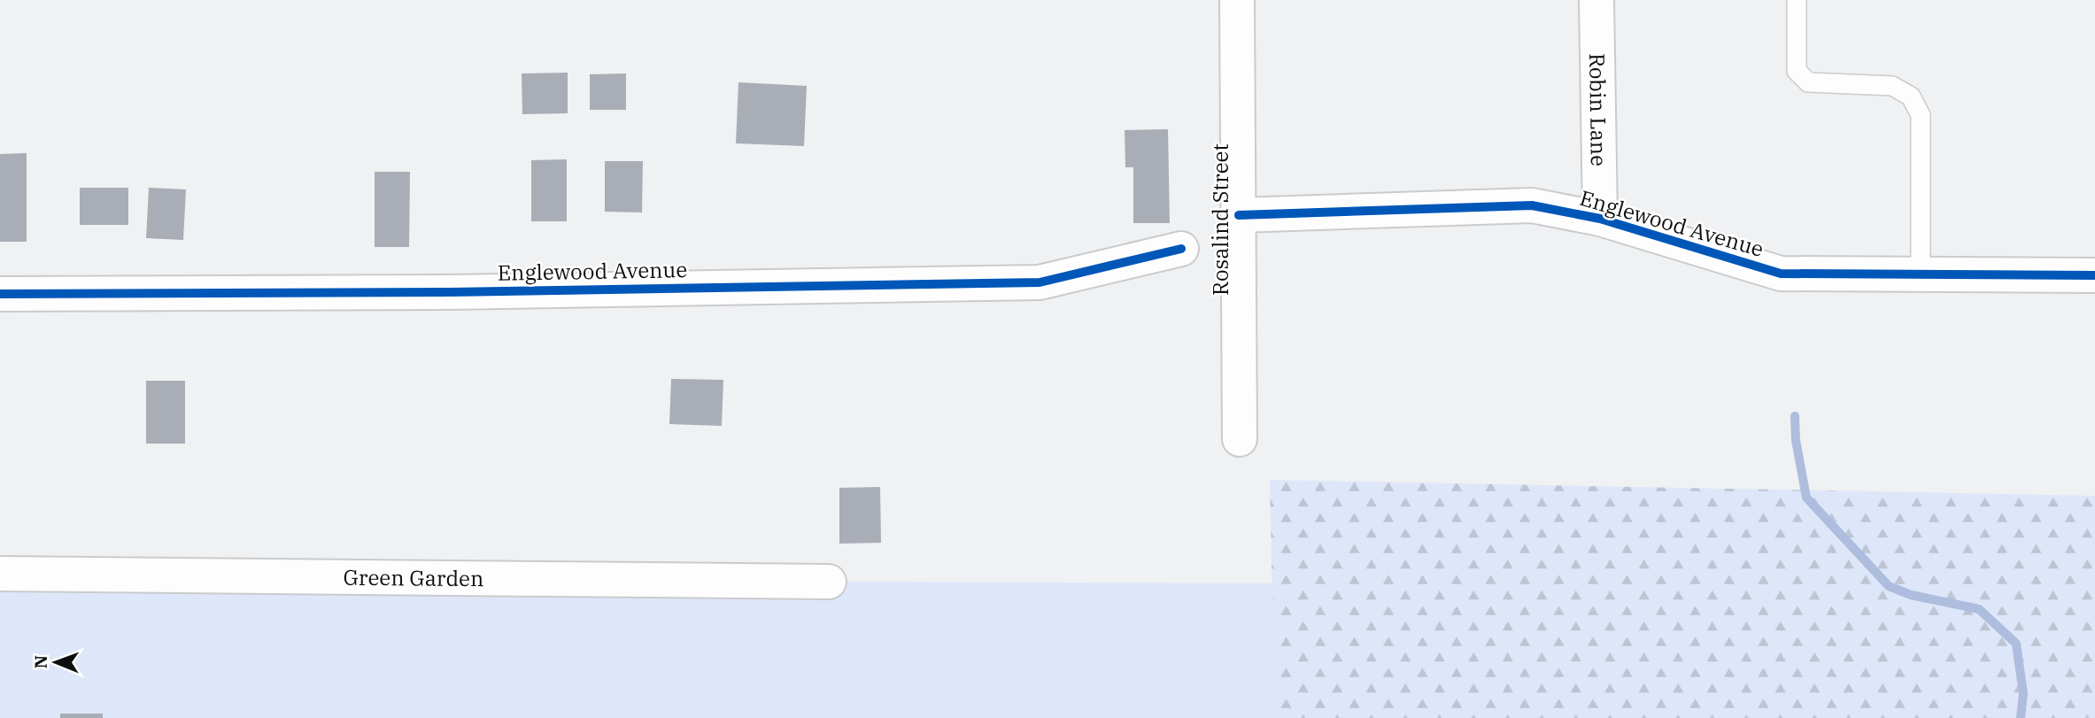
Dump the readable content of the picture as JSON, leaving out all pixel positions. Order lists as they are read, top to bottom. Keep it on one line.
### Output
{"streets":{"street":["Robin Lane","Rosalind Street","Englewood Avenue","Green Garden"]},"crossings":[["Robin Lane","Englewood Avenue"],["Rosalind Street","Englewood Avenue"]],"north":"left"}
